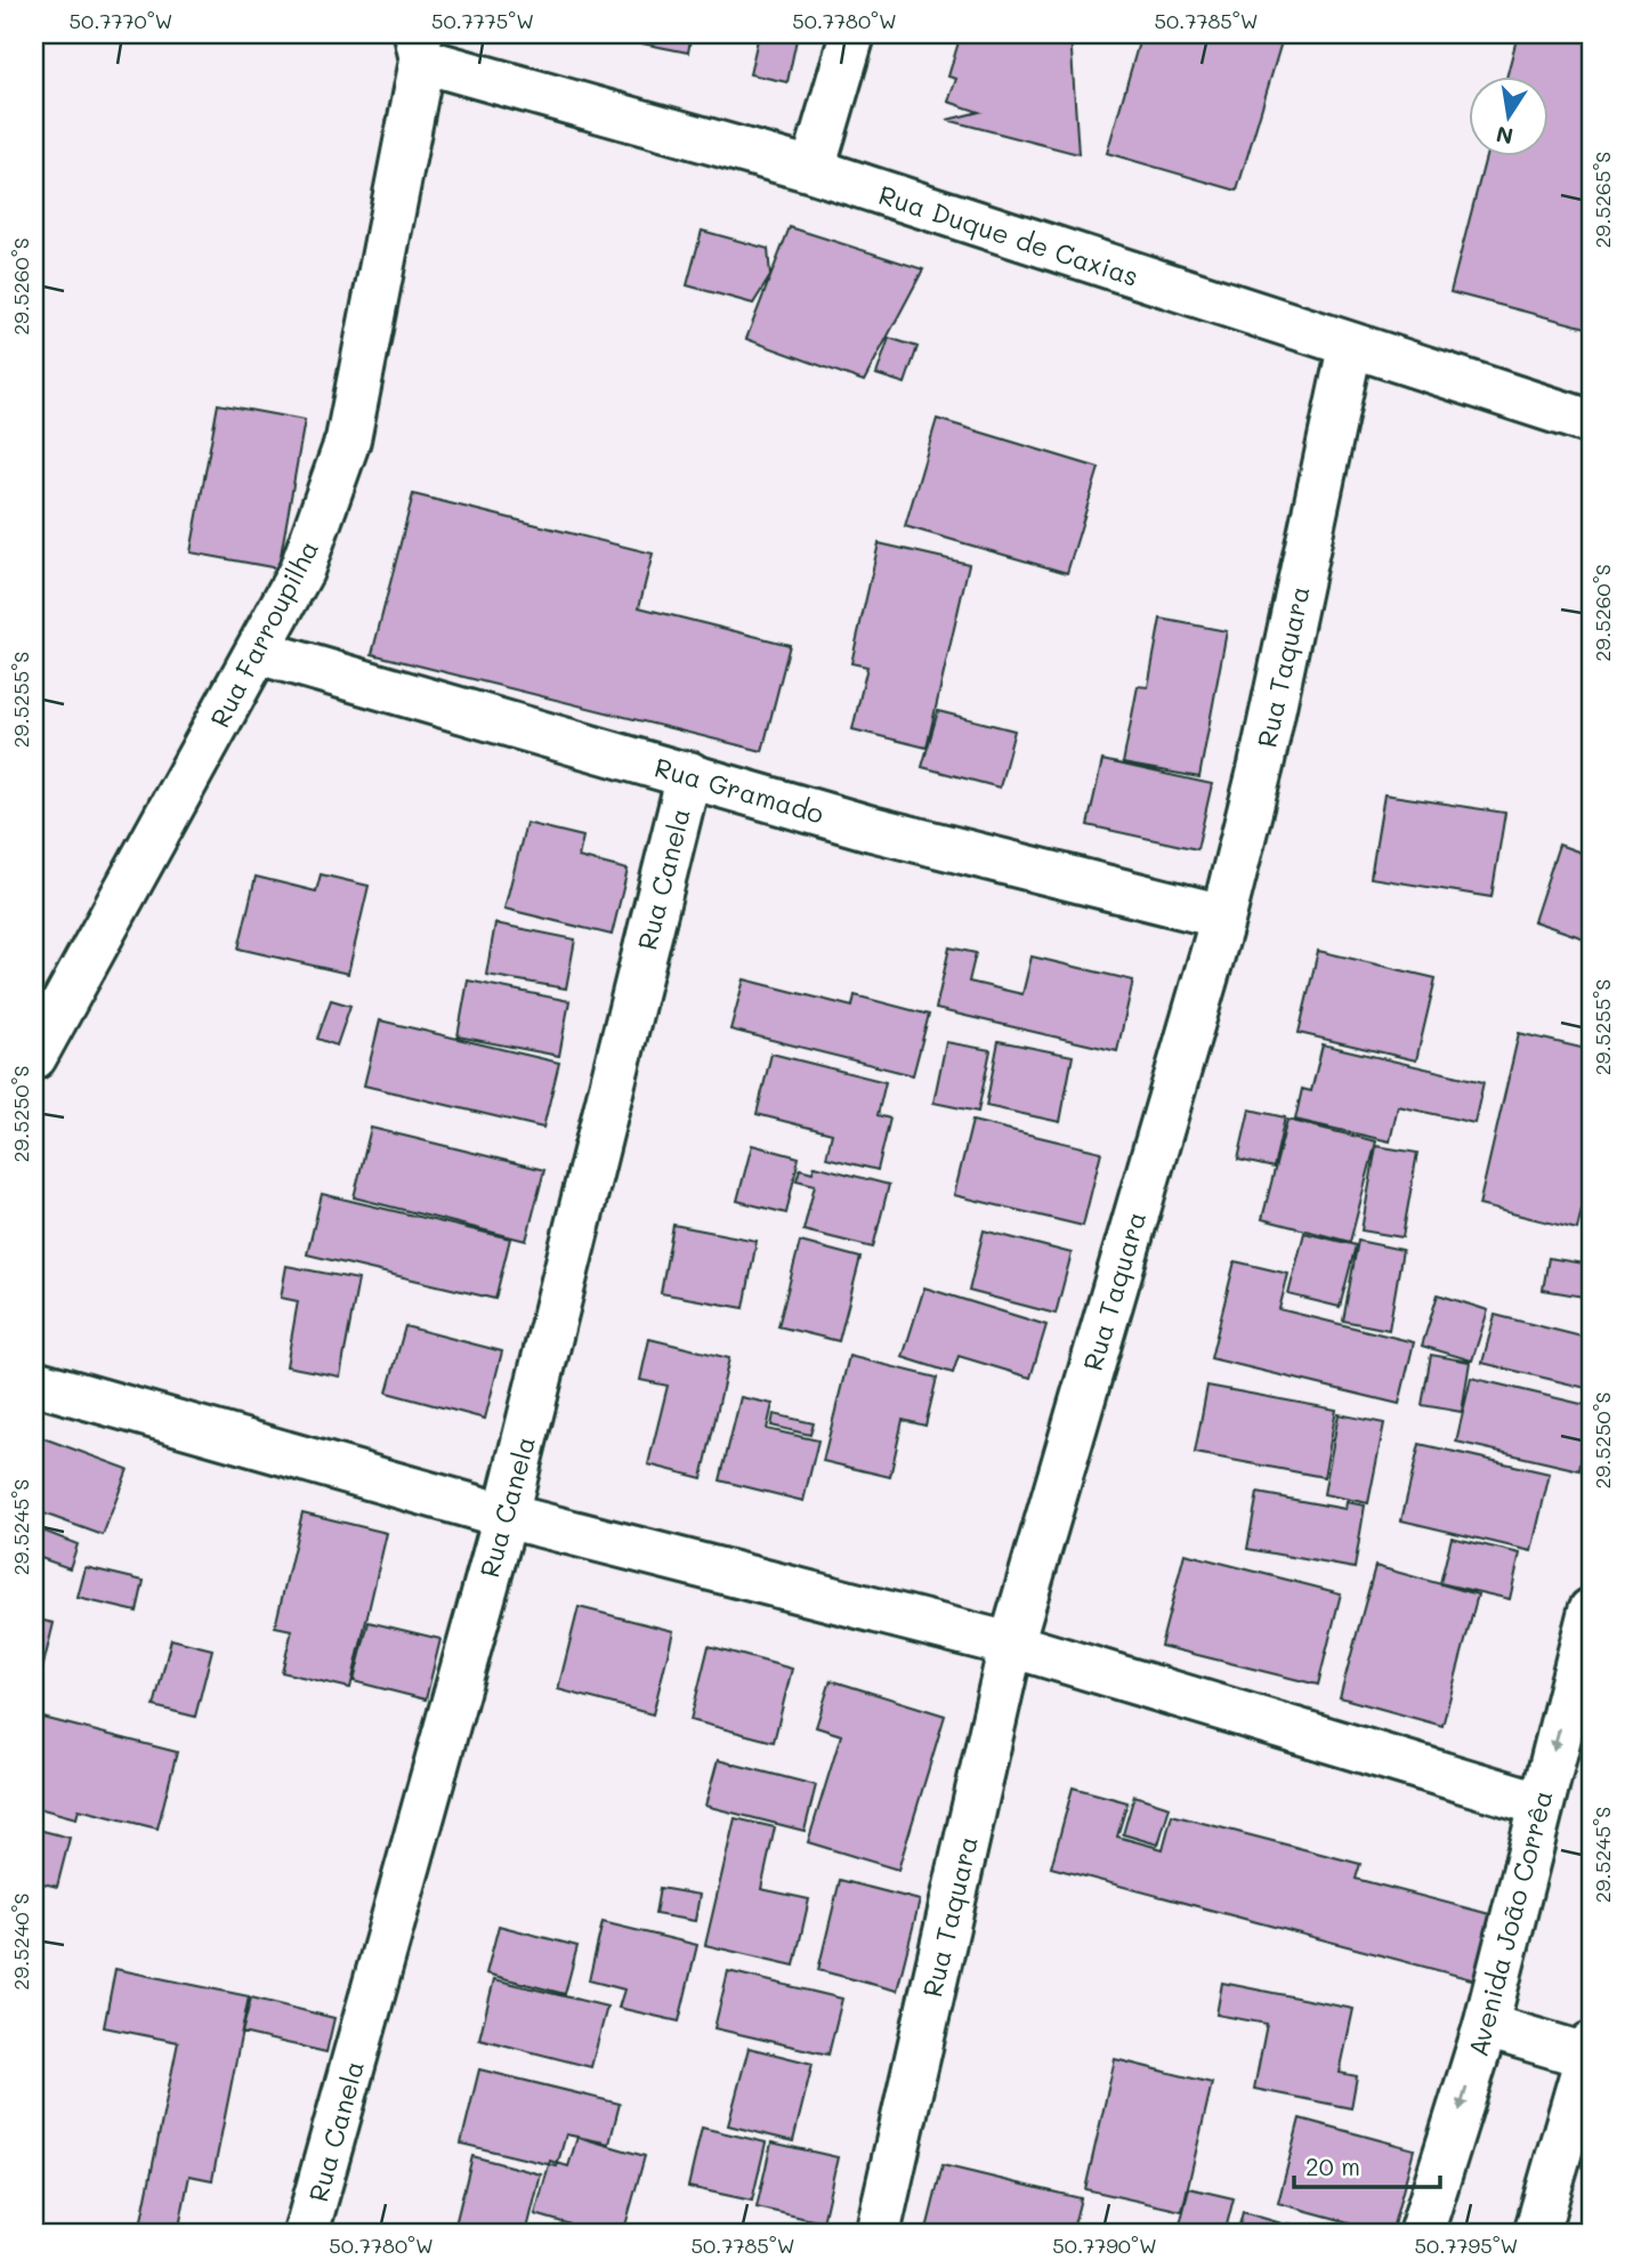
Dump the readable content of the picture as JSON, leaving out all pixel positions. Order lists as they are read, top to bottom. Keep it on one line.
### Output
{"streets":{"street":["Rua Duque de Caxias","Rua Farroupilha","Rua Taquara","Rua Gramado","Rua Canela","Avenida João Corrêa"]},"crossings":[["Rua Duque de Caxias","Rua Farroupilha"],["Rua Duque de Caxias","Rua Taquara"],["Rua Farroupilha","Rua Gramado"],["Rua Taquara","Rua Gramado"],["Rua Gramado","Rua Canela"]],"scale_bar":"20 m","north":"bottom","coordinates":["50.7770°W","50.7775°W","50.7780°W","50.7785°W","29.5265°S","29.5260°S","29.5255°S","29.5250°S","29.5245°S","29.5240°S","50.7790°W","50.7795°W"]}
